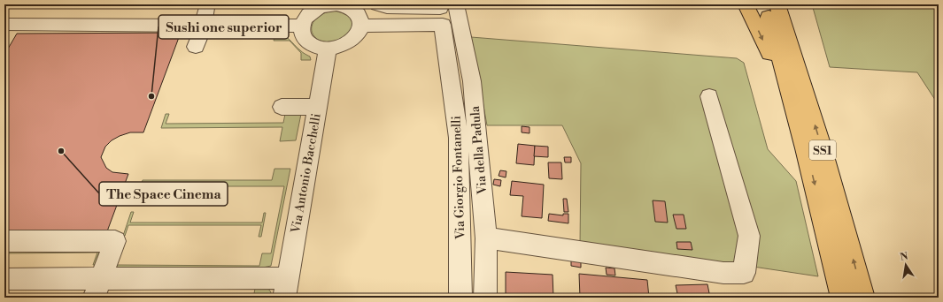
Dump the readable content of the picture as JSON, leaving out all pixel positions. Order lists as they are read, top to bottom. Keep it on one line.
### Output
{"streets":{"highway":["SS1"],"street":["Via della Padula","Via Antonio Bacchelli","Via Giorgio Fontanelli"]},"crossings":[["Via della Padula","Via Giorgio Fontanelli"],["Via Antonio Bacchelli","Via Giorgio Fontanelli"]],"places":["Sushi one superior","The Space Cinema"],"north":"top"}
